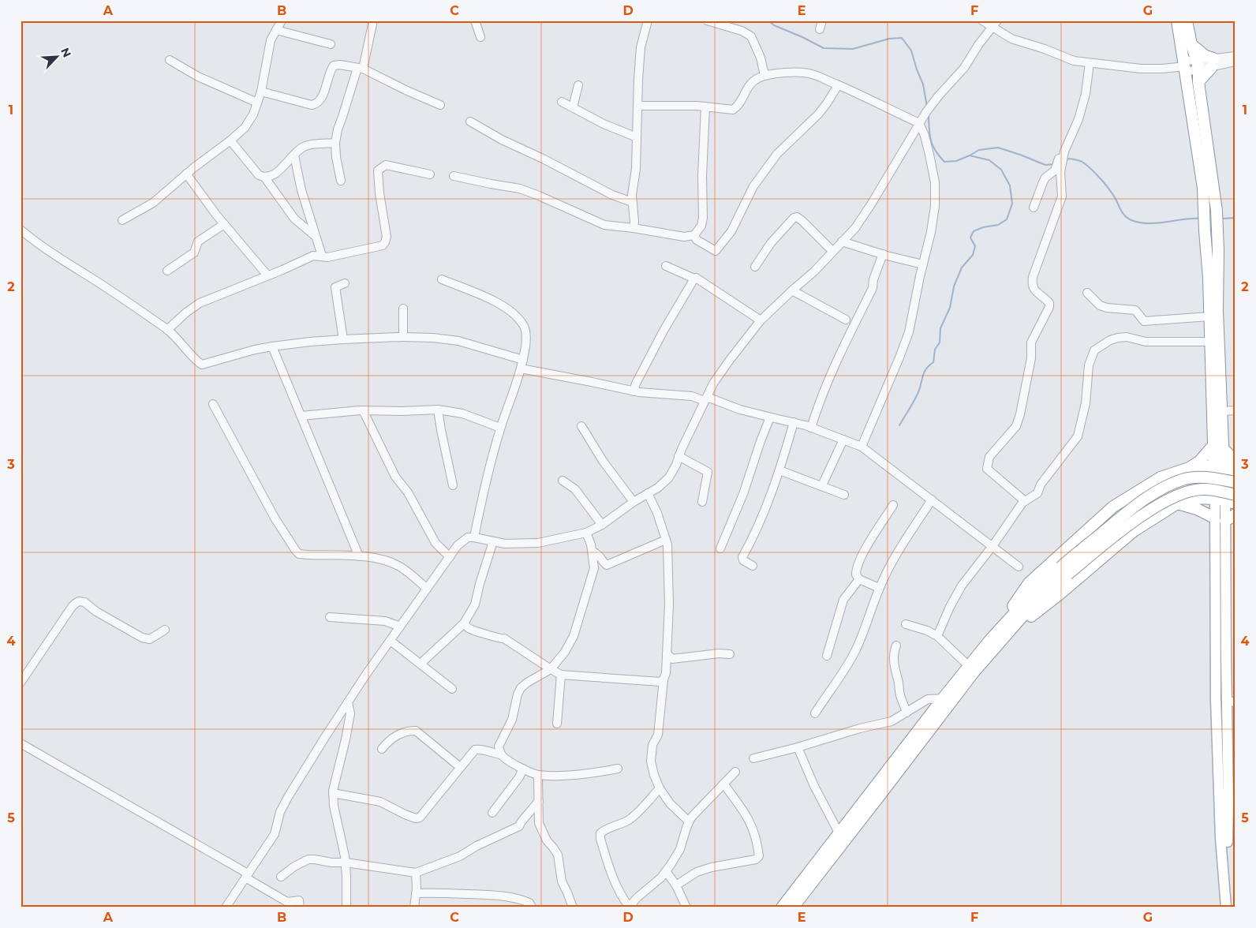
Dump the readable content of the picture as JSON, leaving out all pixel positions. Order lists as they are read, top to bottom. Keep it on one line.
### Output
{"north":"top right","grid":{"columns":["A","B","C","D","E","F","G"],"rows":["1","2","3","4","5"]}}
